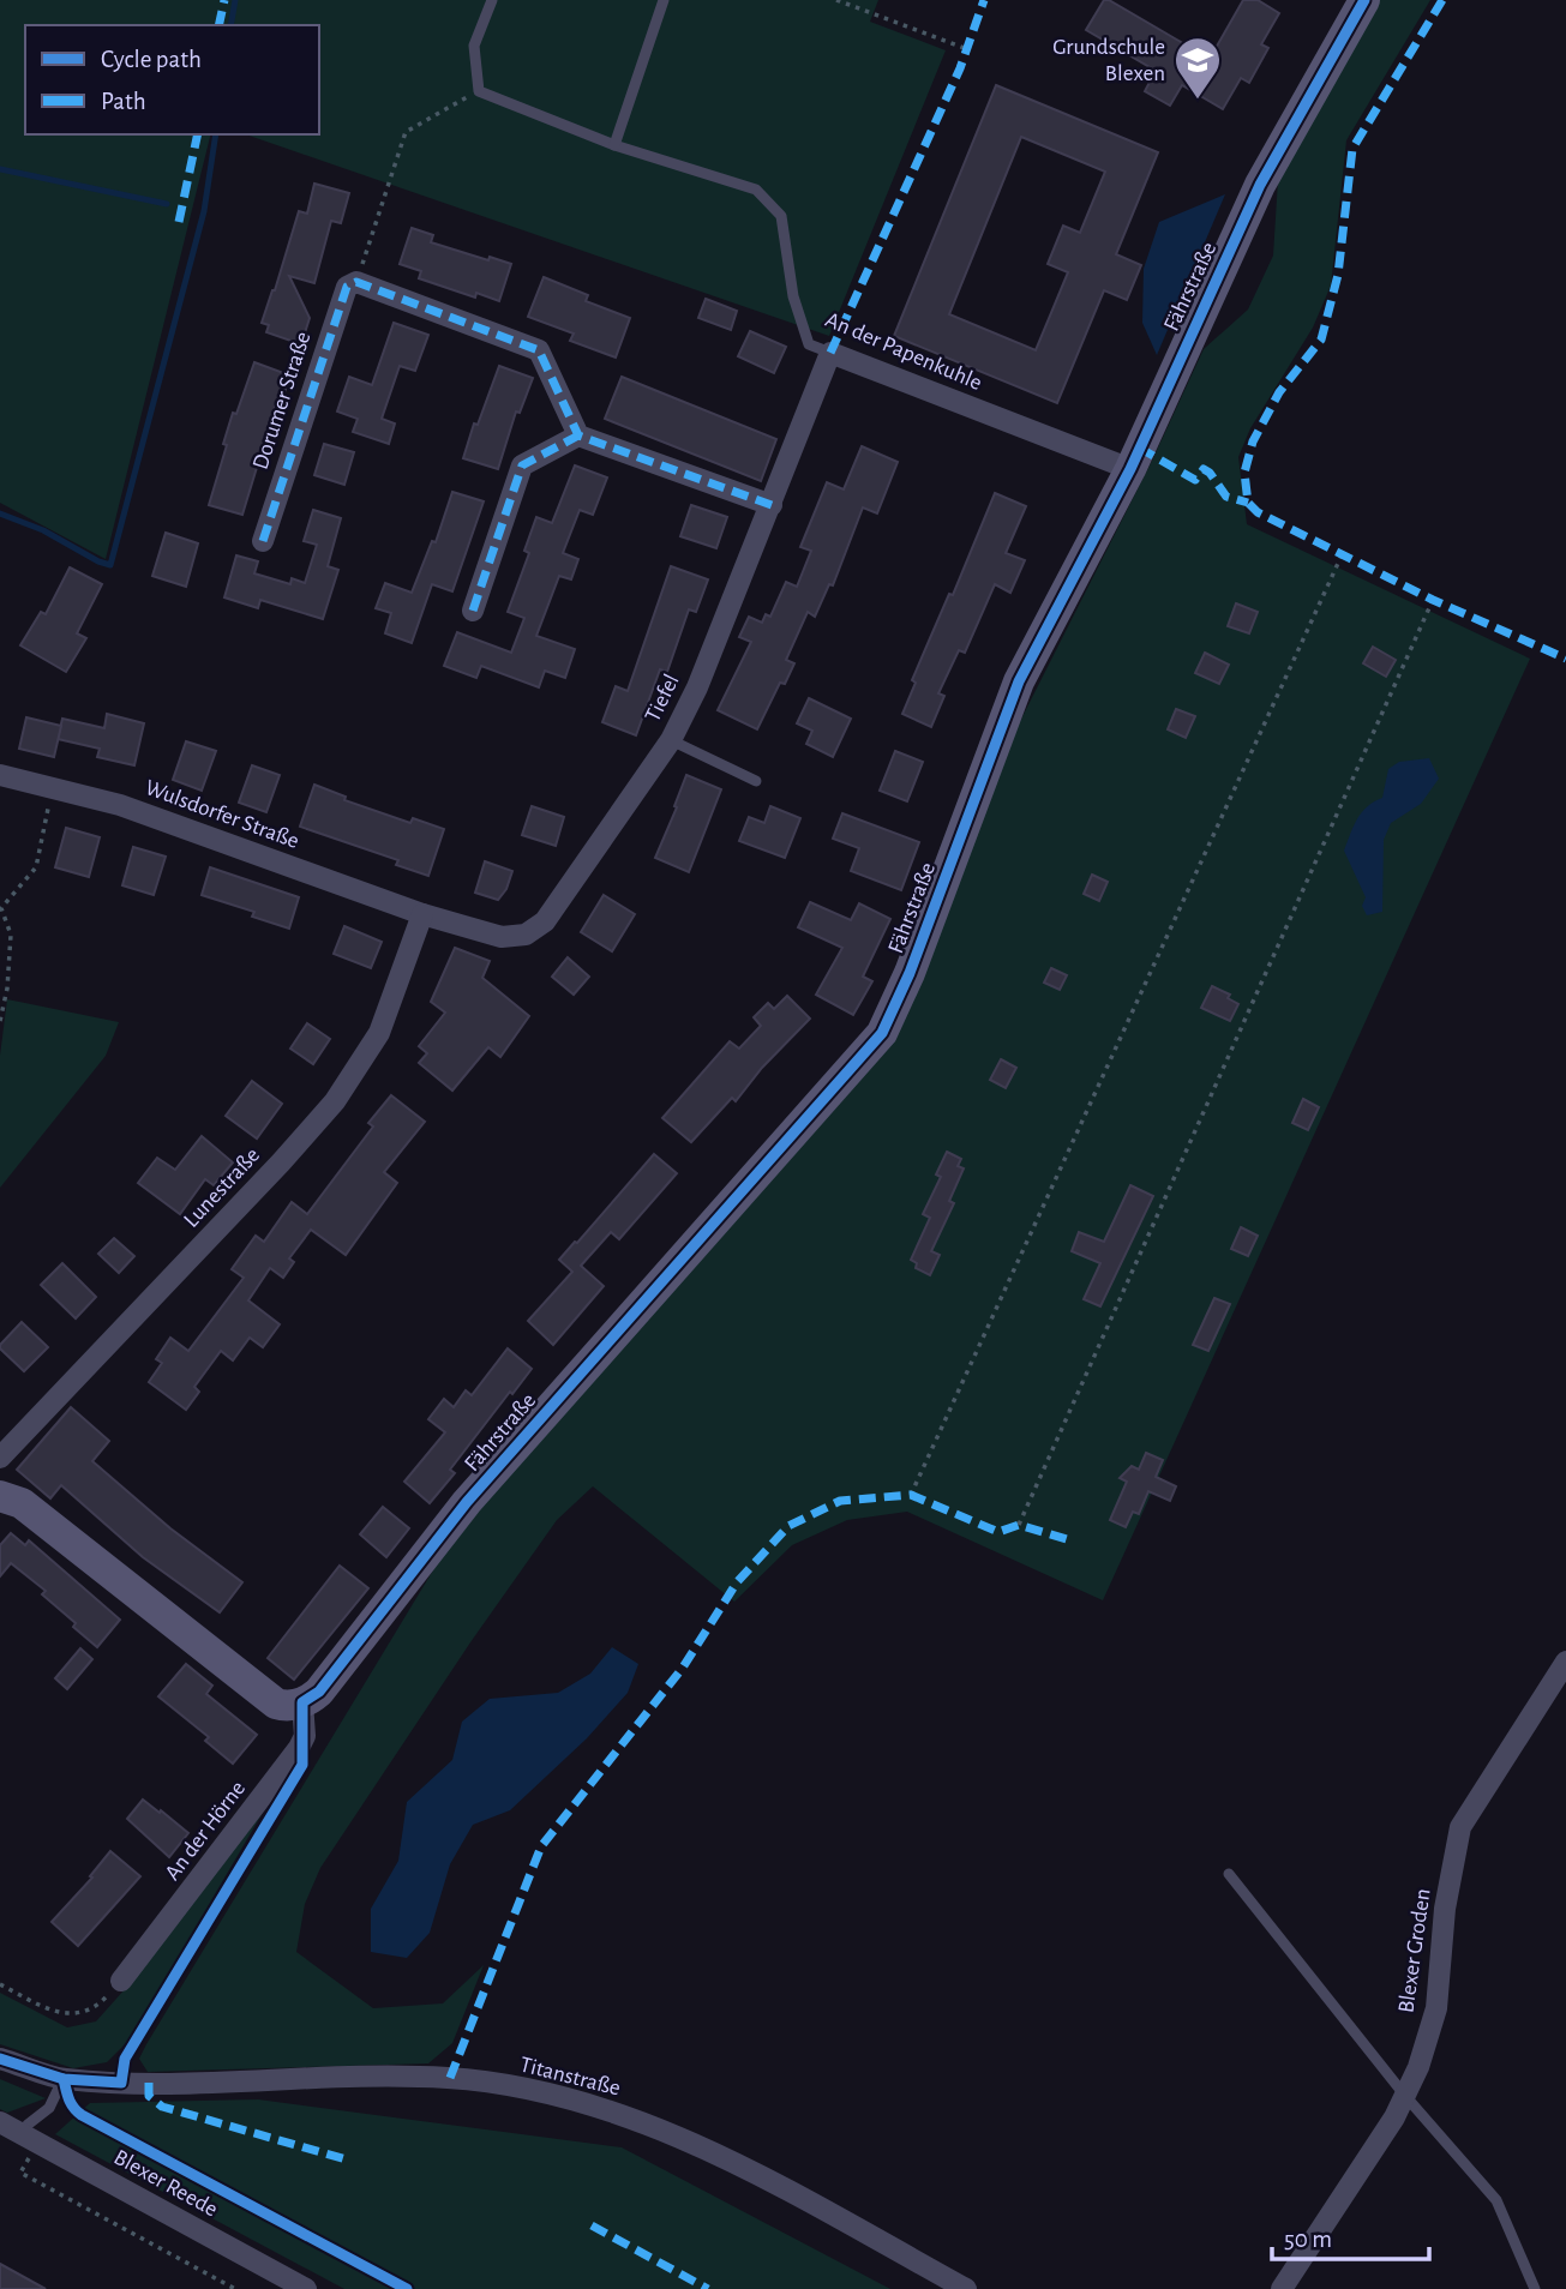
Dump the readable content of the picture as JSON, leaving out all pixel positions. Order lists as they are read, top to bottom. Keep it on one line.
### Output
{"streets":{"street":["Fährstraße","An der Papenkuhle","Dorumer Straße","Tiefel","Wulsdorfer Straße","Lunestraße","An der Hörne","Blexer Groden","Titanstraße","Blexer Reede"]},"crossings":[["Fährstraße","An der Papenkuhle"],["An der Papenkuhle","Tiefel"],["Tiefel","Wulsdorfer Straße"],["Tiefel","Lunestraße"],["Wulsdorfer Straße","Lunestraße"]],"places":{"school or university":["Grundschule Blexen"]},"legend":["Cycle path","Path"],"scale_bar":"50 m"}
